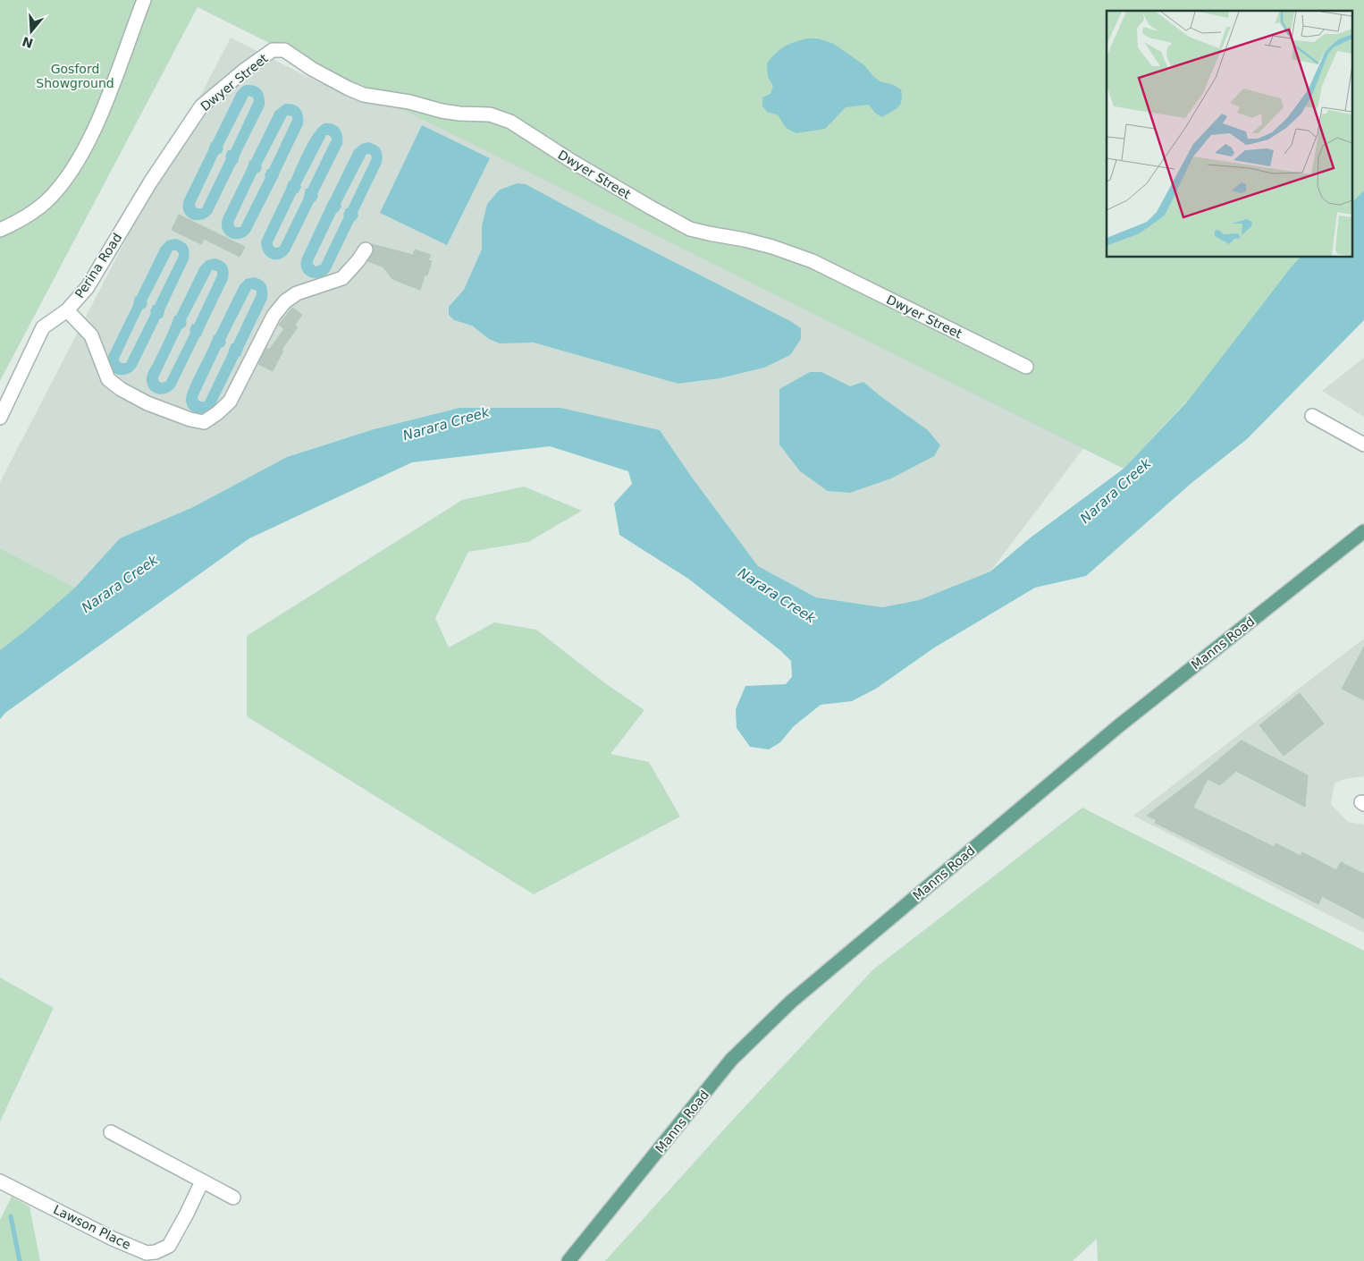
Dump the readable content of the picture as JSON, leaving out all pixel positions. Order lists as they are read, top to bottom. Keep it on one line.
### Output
{"streets":{"main road":["Manns Road"],"street":["Dwyer Street","Perina Road","Lawson Place"]},"crossings":[["Dwyer Street","Perina Road"]],"water":["Narara Creek"],"parks":["Gosford Showground"],"north":"bottom"}
